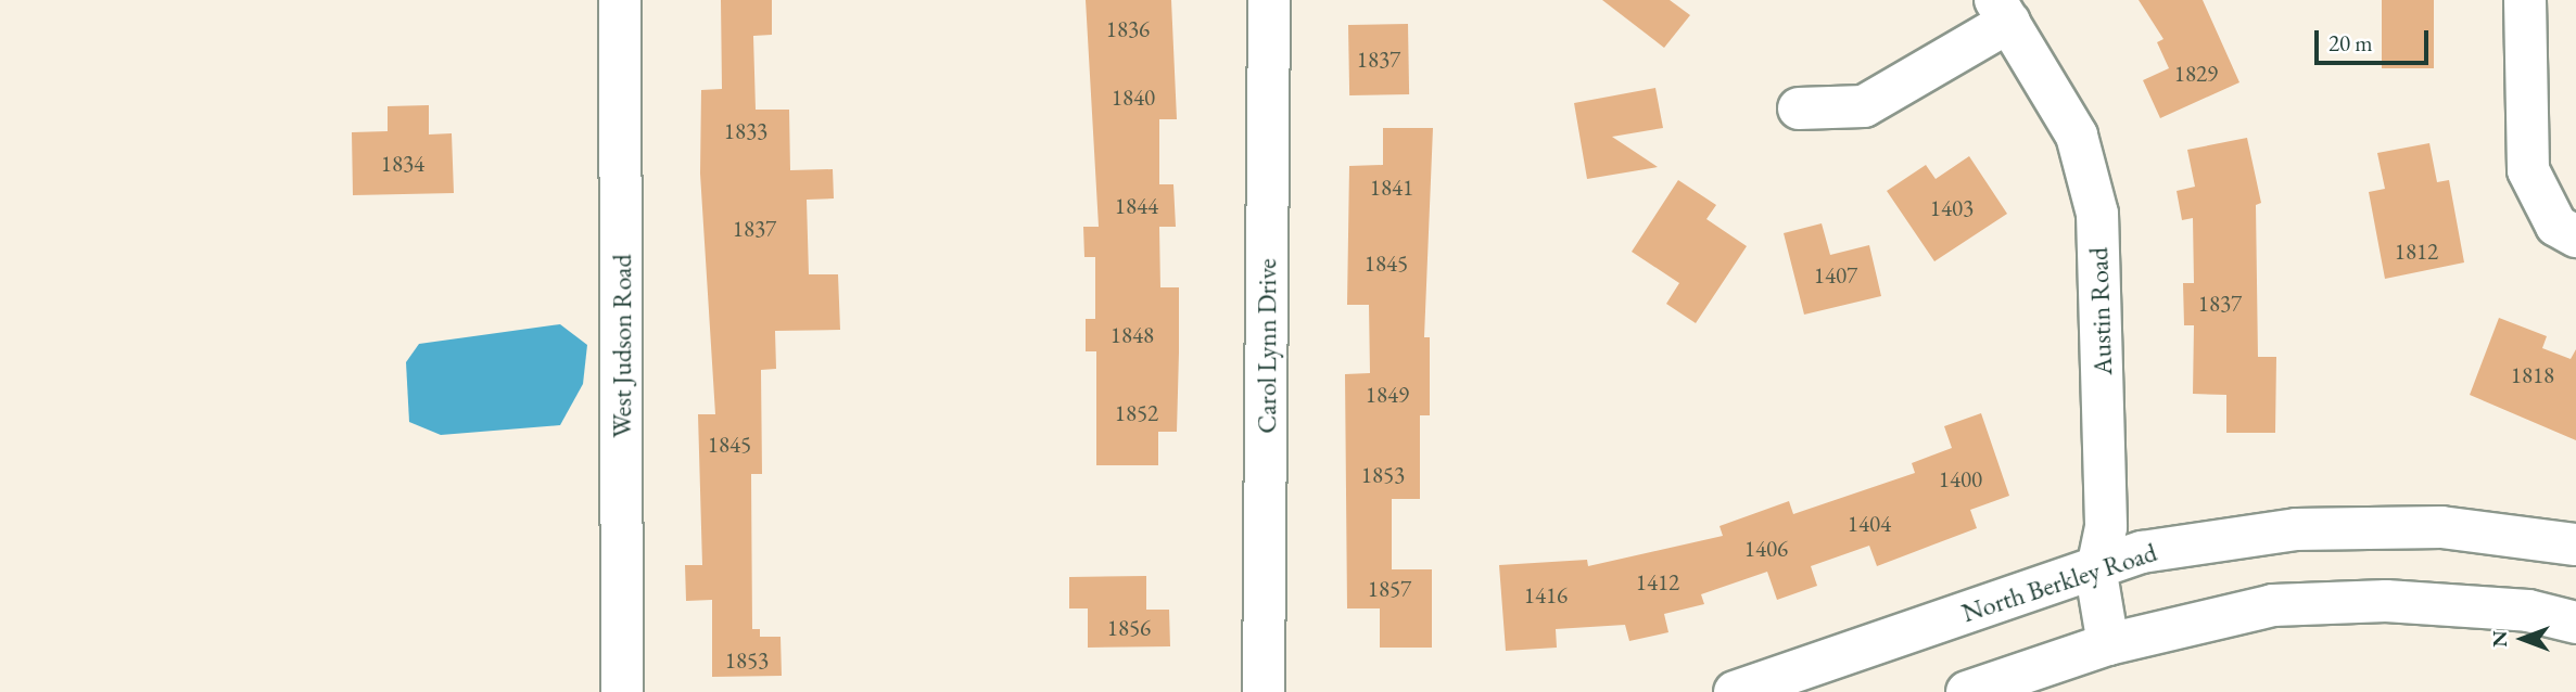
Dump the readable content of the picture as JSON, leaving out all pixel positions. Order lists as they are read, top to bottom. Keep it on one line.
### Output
{"streets":{"street":["Austin Road","West Judson Road","Carol Lynn Drive","North Berkley Road"]},"crossings":[["Austin Road","North Berkley Road"]],"house_numbers":["1836","1837","1829","1840","1833","1834","1841","1844","1403","1837","1812","1845","1407","1837","1848","1818","1849","1852","1845","1853","1400","1404","1406","1412","1857","1416","1856","1853"],"scale_bar":"20 m","north":"left"}
